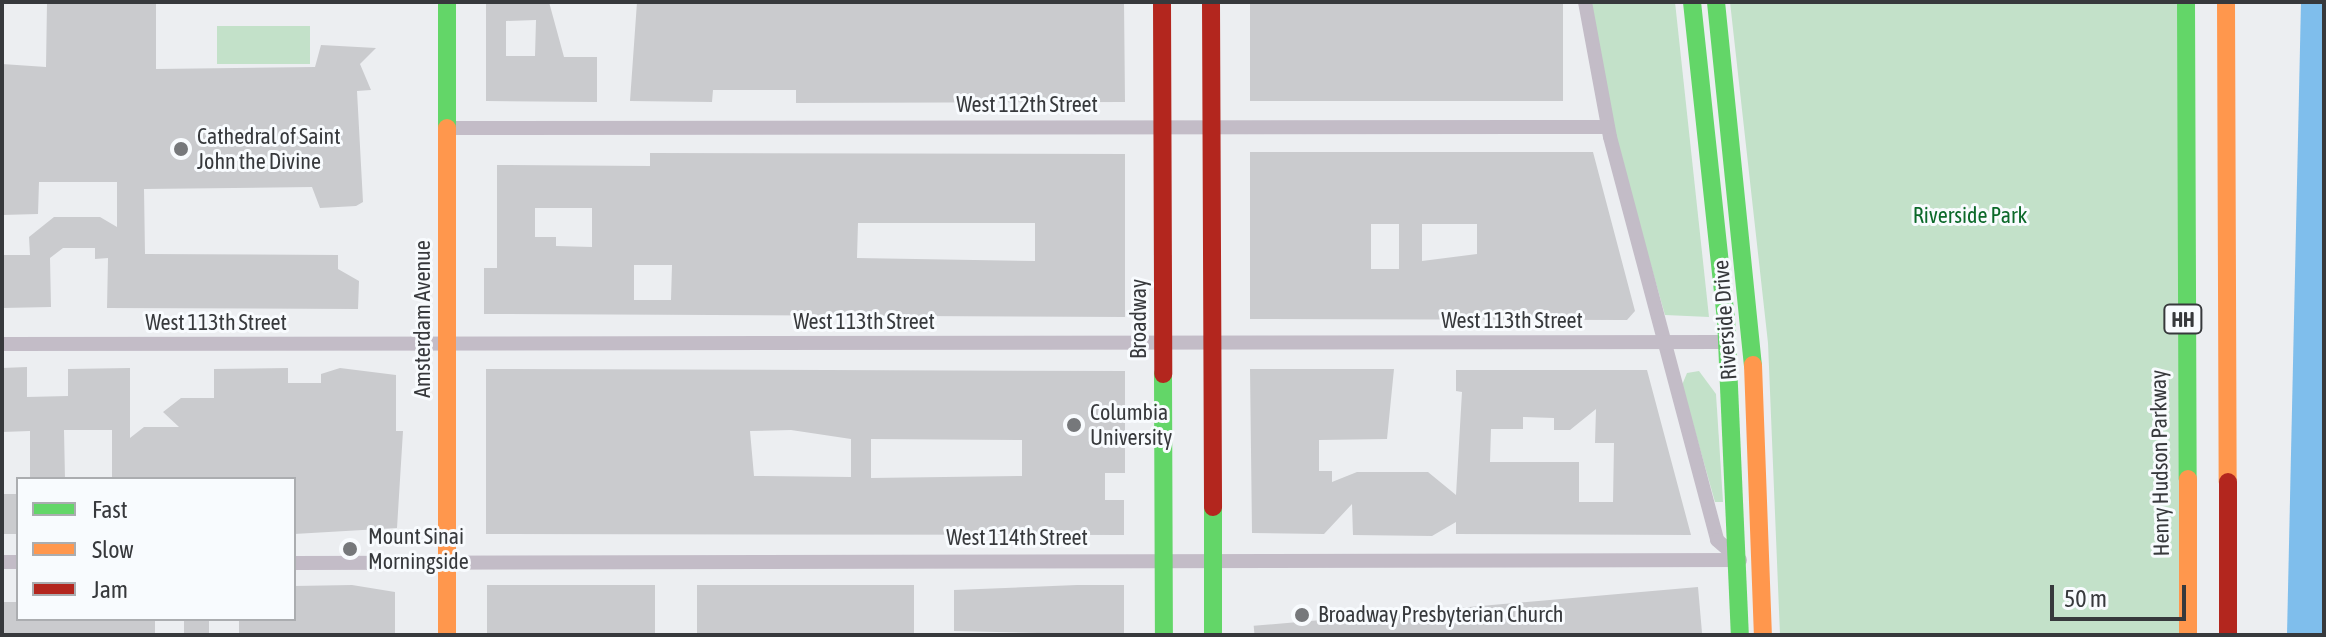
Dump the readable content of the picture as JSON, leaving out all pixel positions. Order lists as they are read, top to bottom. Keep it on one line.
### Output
{"streets":{"main road":["Amsterdam Avenue","Broadway","HH","Riverside Drive","Henry Hudson Parkway"],"street":["West 112th Street","West 113th Street","West 114th Street"]},"crossings":[["West 112th Street","Amsterdam Avenue"],["West 112th Street","Broadway"],["Amsterdam Avenue","West 113th Street"],["Amsterdam Avenue","West 114th Street"],["Broadway","West 113th Street"],["Broadway","West 114th Street"],["Riverside Drive","West 113th Street"],["Riverside Drive","West 114th Street"]],"parks":["Riverside Park"],"places":["Cathedral of Saint John the Divine","Columbia University","Mount Sinai Morningside","Broadway Presbyterian Church"],"legend":["Fast","Slow","Jam"],"scale_bar":"50 m"}
